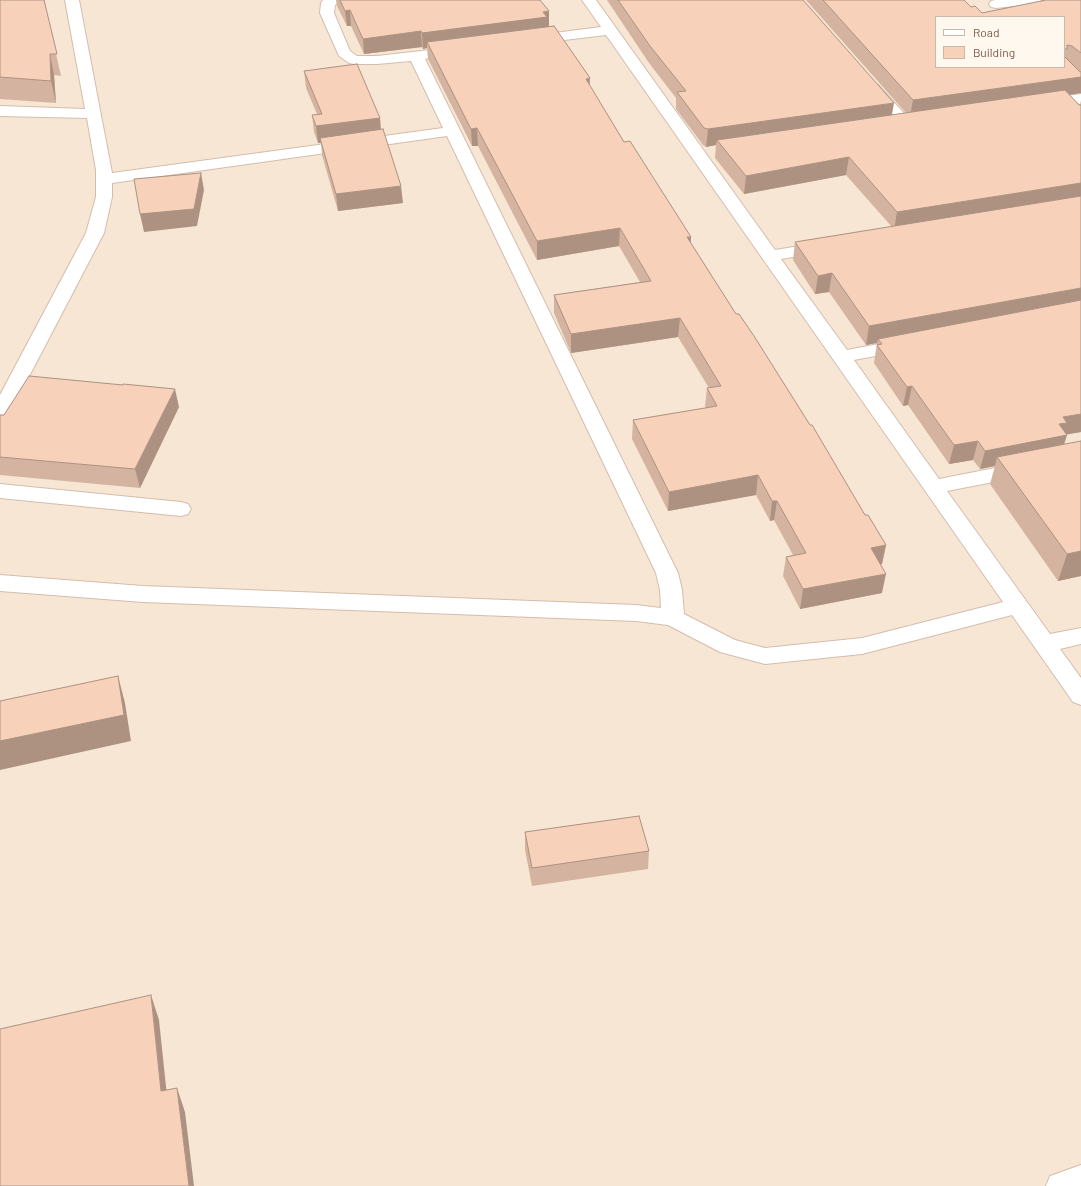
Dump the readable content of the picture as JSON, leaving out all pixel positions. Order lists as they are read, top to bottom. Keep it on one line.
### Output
{"legend":["Road","Building"]}
